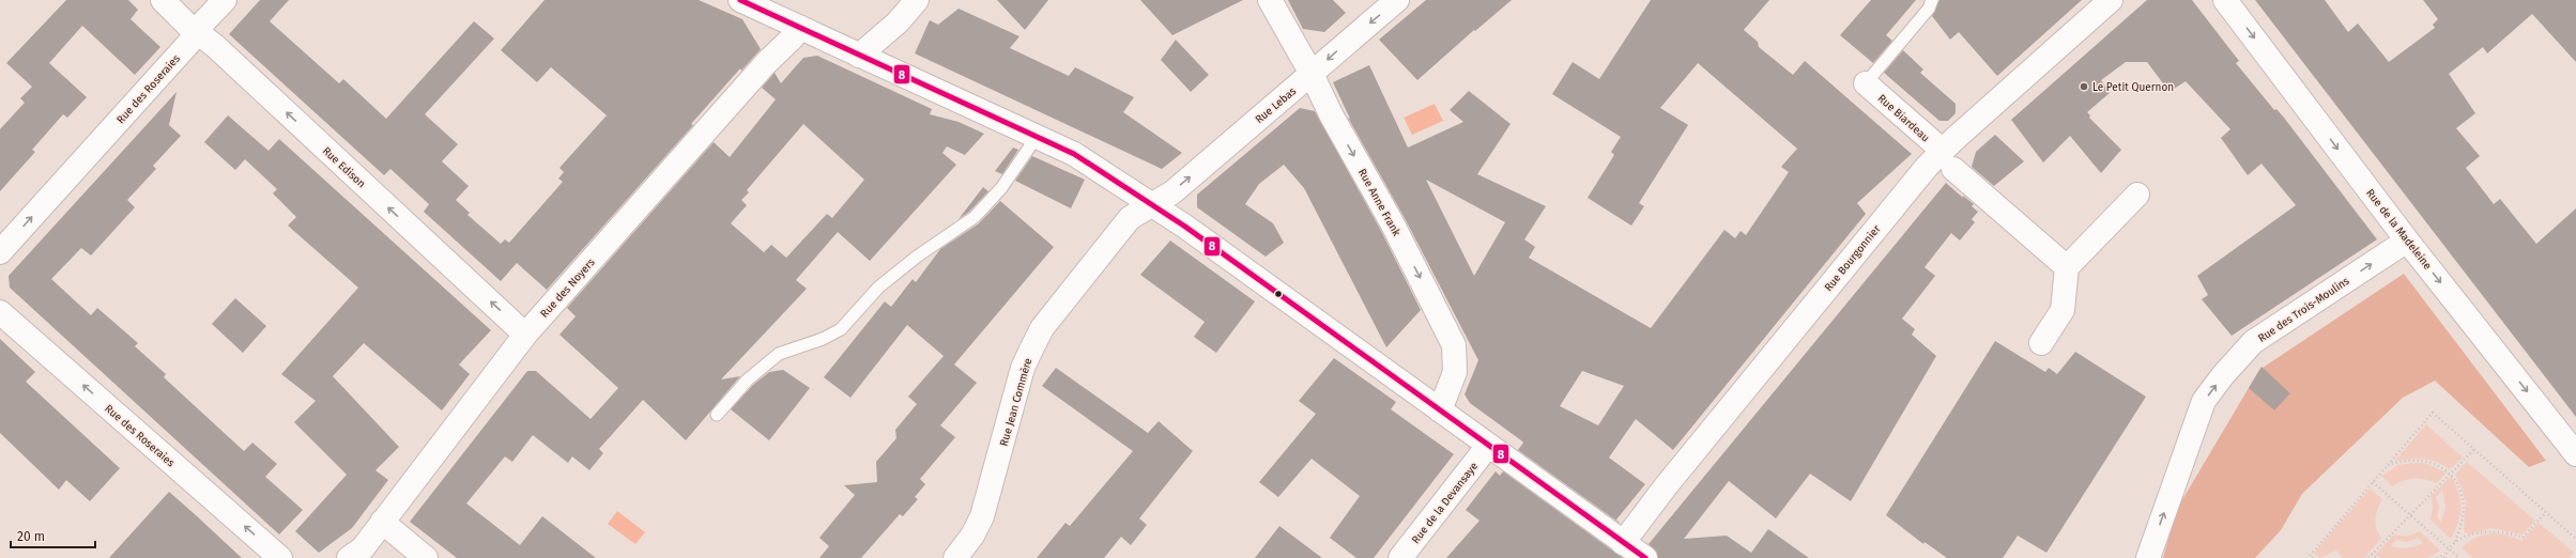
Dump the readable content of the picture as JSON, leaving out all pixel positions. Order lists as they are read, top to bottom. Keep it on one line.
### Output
{"streets":{"street":["Rue des Roseraies","Rue Lebas","Rue Biardeau","Rue Edison","Rue Anne Frank","Rue de la Madeleine","Rue Bourgonnier","Rue des Noyers","Rue des Trois-Moulins","Rue Jean Commère","Rue de la Devansaye"]},"crossings":[["Rue des Roseraies","Rue Edison"],["Rue Lebas","Rue Anne Frank"],["Rue Lebas","Rue Jean Commère"],["Rue Biardeau","Rue Bourgonnier"],["Rue Edison","Rue des Noyers"],["Rue de la Madeleine","Rue des Trois-Moulins"]],"one_way":["Rue Edison","Rue Anne Frank","Rue de la Madeleine"],"places":["Le Petit Quernon"],"lines":["transit line 8"],"scale_bar":"20 m"}
